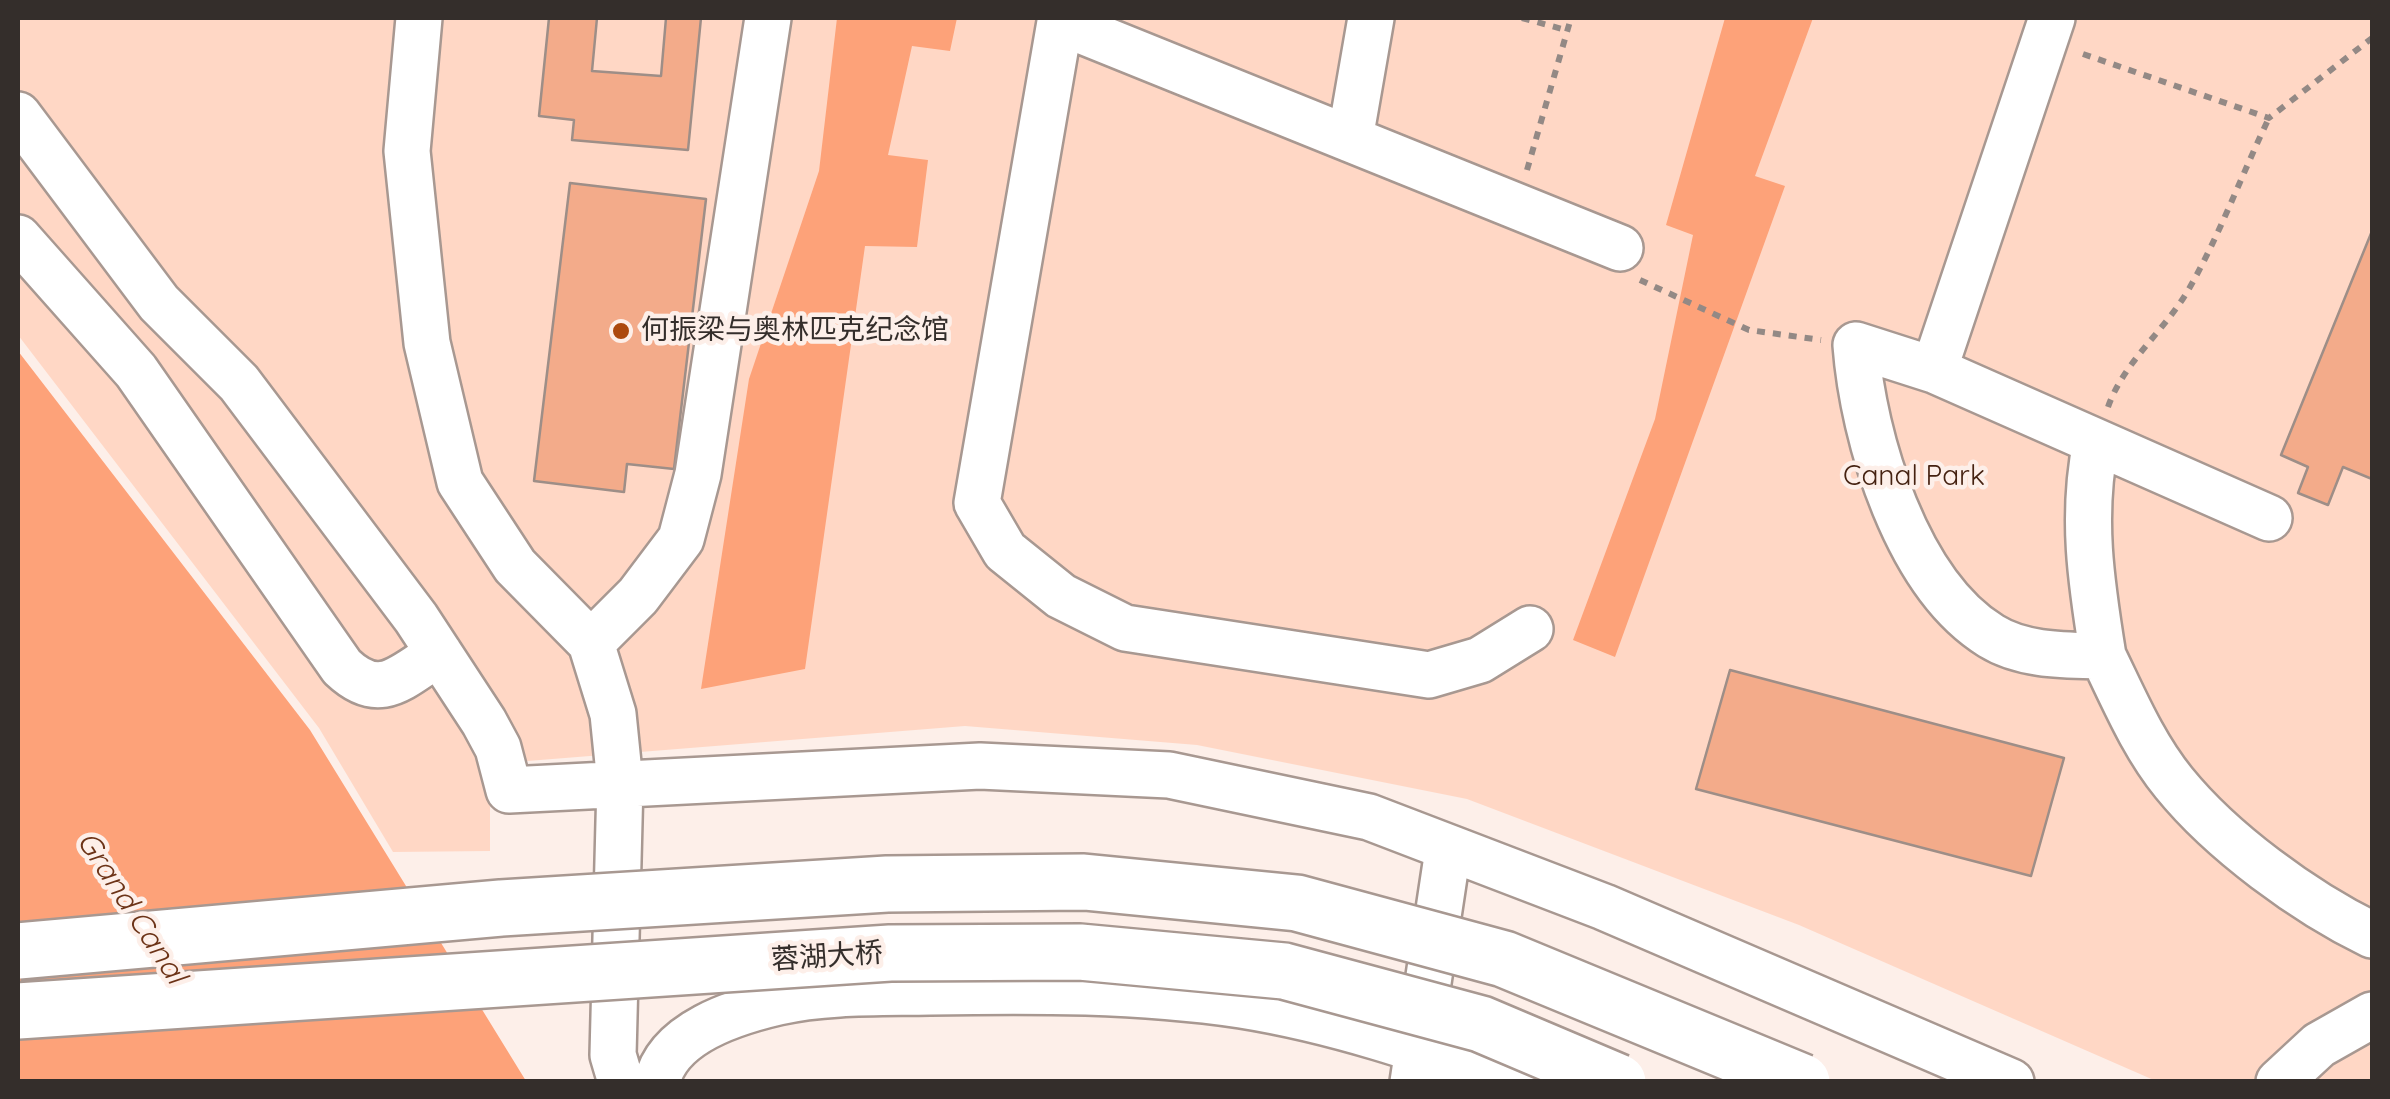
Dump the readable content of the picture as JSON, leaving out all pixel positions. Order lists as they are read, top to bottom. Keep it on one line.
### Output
{"streets":{"main road":["蓉湖大桥"]},"water":["Grand Canal"],"parks":["Canal Park"],"places":["何振梁与奥林匹克纪念馆"]}
